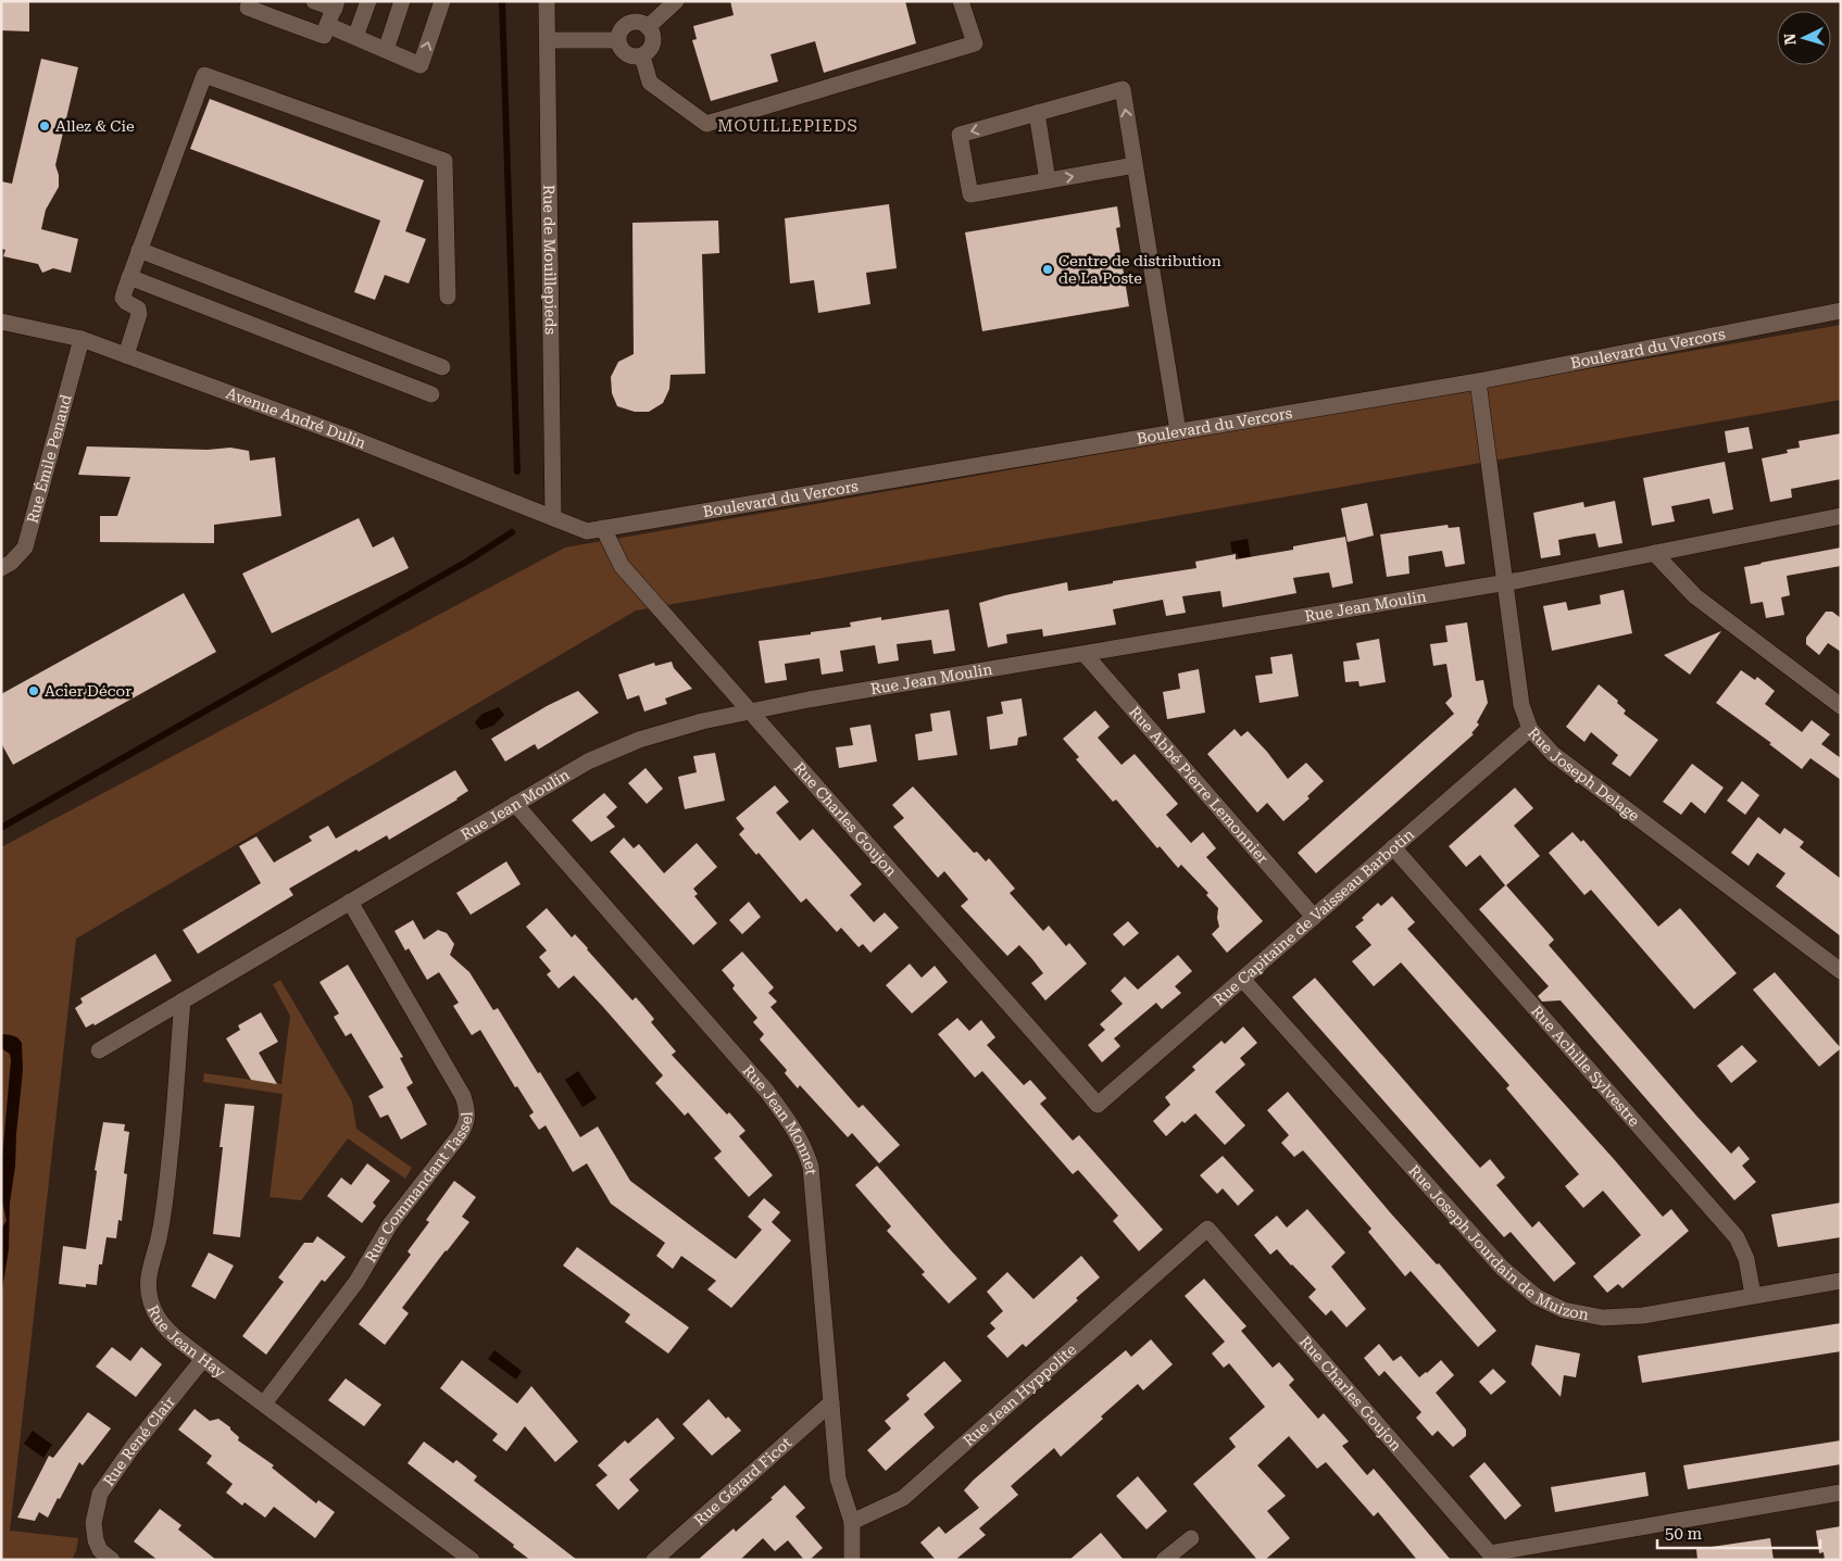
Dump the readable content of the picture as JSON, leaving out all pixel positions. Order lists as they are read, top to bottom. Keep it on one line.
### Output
{"streets":{"street":["Rue de Mouillepieds","Boulevard du Vercors","Avenue André Dulin","Rue Émile Penaud","Rue Jean Moulin","Rue Joseph Delage","Rue Abbé Pierre Lemonnier","Rue Charles Goujon","Rue Capitaine de Vaisseau Barbotin","Rue Achille Sylvestre","Rue Jean Monnet","Rue Commandant Tassel","Rue Joseph Jourdain de Muizon","Rue Jean Hay","Rue Jean Hyppolite","Rue René Clair","Rue Gérard Ficot"]},"crossings":[["Rue de Mouillepieds","Avenue André Dulin"],["Boulevard du Vercors","Avenue André Dulin"],["Boulevard du Vercors","Rue Joseph Delage"],["Boulevard du Vercors","Rue Charles Goujon"],["Avenue André Dulin","Rue Émile Penaud"],["Rue Jean Moulin","Rue Joseph Delage"],["Rue Jean Moulin","Rue Abbé Pierre Lemonnier"],["Rue Jean Moulin","Rue Charles Goujon"],["Rue Jean Moulin","Rue Jean Monnet"],["Rue Jean Moulin","Rue Commandant Tassel"],["Rue Jean Moulin","Rue Jean Hay"],["Rue Joseph Delage","Rue Capitaine de Vaisseau Barbotin"],["Rue Abbé Pierre Lemonnier","Rue Capitaine de Vaisseau Barbotin"],["Rue Charles Goujon","Rue Capitaine de Vaisseau Barbotin"],["Rue Charles Goujon","Rue Jean Hyppolite"],["Rue Capitaine de Vaisseau Barbotin","Rue Achille Sylvestre"],["Rue Capitaine de Vaisseau Barbotin","Rue Joseph Jourdain de Muizon"],["Rue Achille Sylvestre","Rue Joseph Jourdain de Muizon"],["Rue Jean Monnet","Rue Jean Hyppolite"],["Rue Jean Monnet","Rue Gérard Ficot"],["Rue Commandant Tassel","Rue Jean Hay"],["Rue Jean Hay","Rue René Clair"]],"districts":["MOUILLEPIEDS"],"places":["Allez & Cie","Centre de distribution de La Poste","Acier Décor"],"scale_bar":"50 m","north":"left"}
